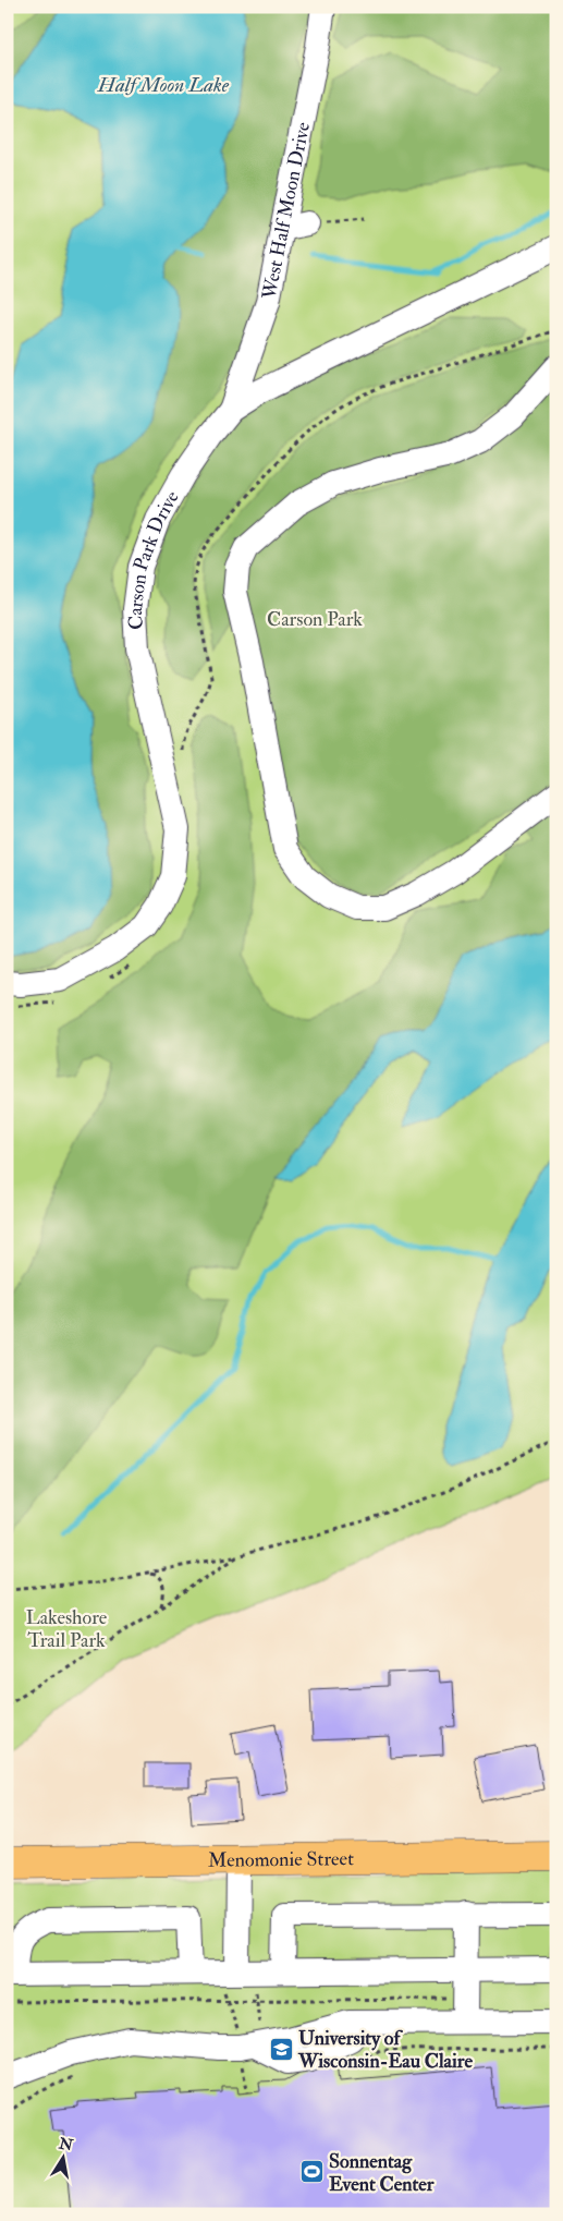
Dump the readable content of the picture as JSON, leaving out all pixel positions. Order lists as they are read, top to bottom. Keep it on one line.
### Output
{"streets":{"main road":["Menomonie Street"],"street":["West Half Moon Drive","Carson Park Drive"]},"crossings":[["West Half Moon Drive","Carson Park Drive"]],"water":["Half Moon Lake"],"parks":["Carson Park","Lakeshore Trail Park"],"places":{"school or university":["University of Wisconsin-Eau Claire"],"sports":["Sonnentag Event Center"]},"north":"top"}
